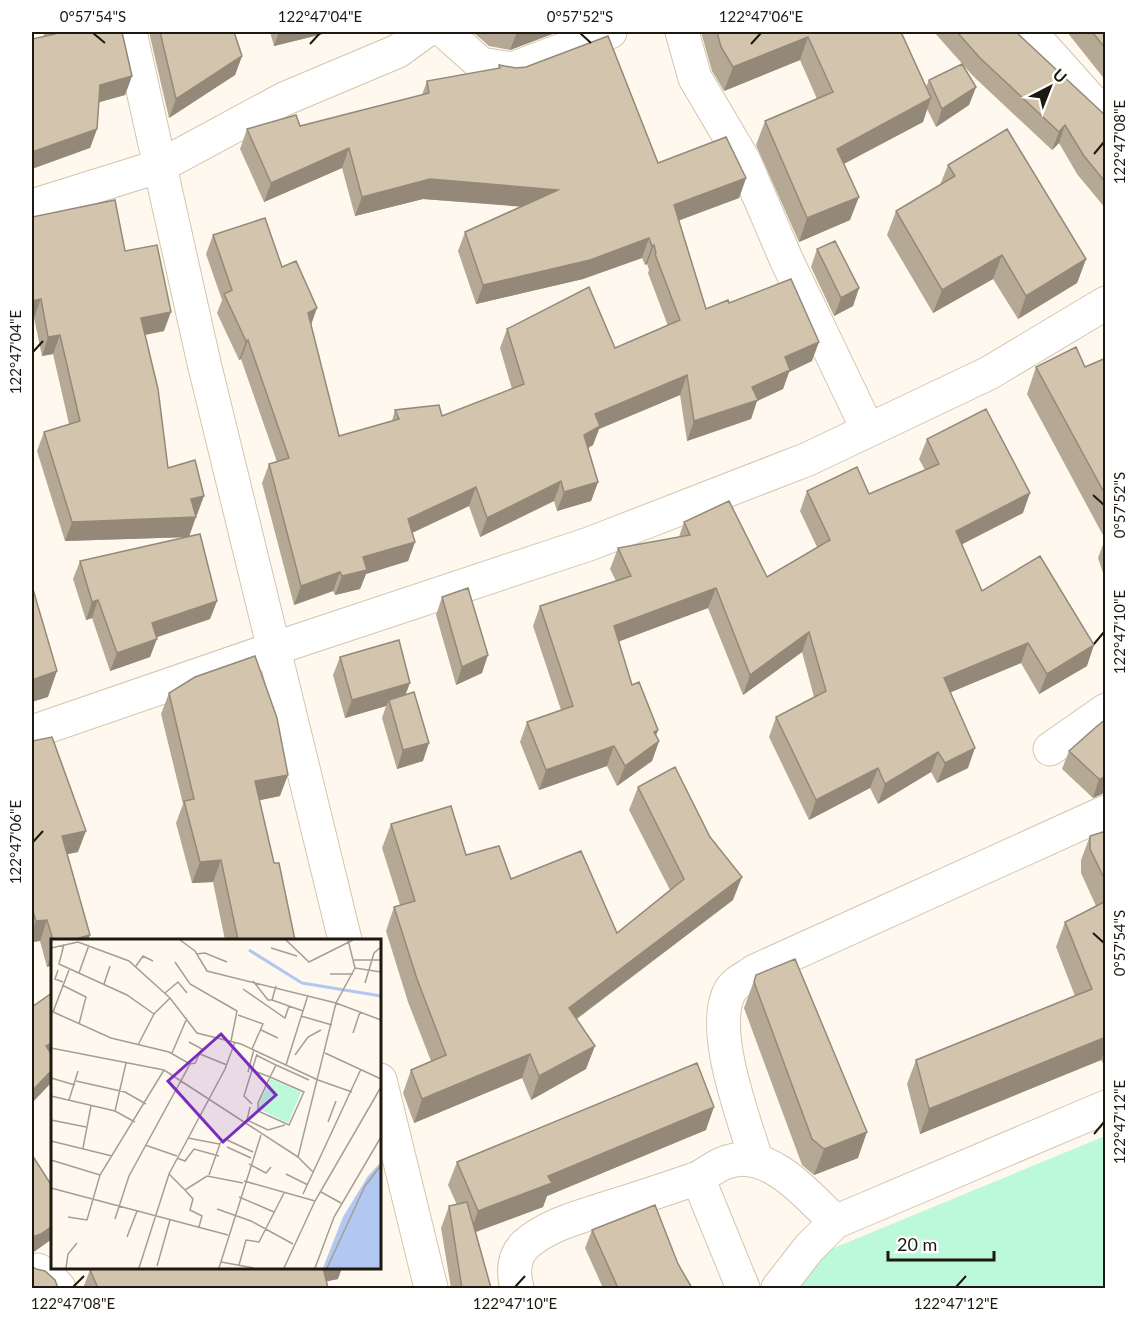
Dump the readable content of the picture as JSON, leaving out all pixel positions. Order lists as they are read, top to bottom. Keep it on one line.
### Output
{"scale_bar":"20 m","north":"top right","coordinates":["0°57'54\"S","122°47'04\"E","0°57'52\"S","122°47'06\"E","122°47'08\"E","122°47'10\"E","122°47'12\"E"]}
